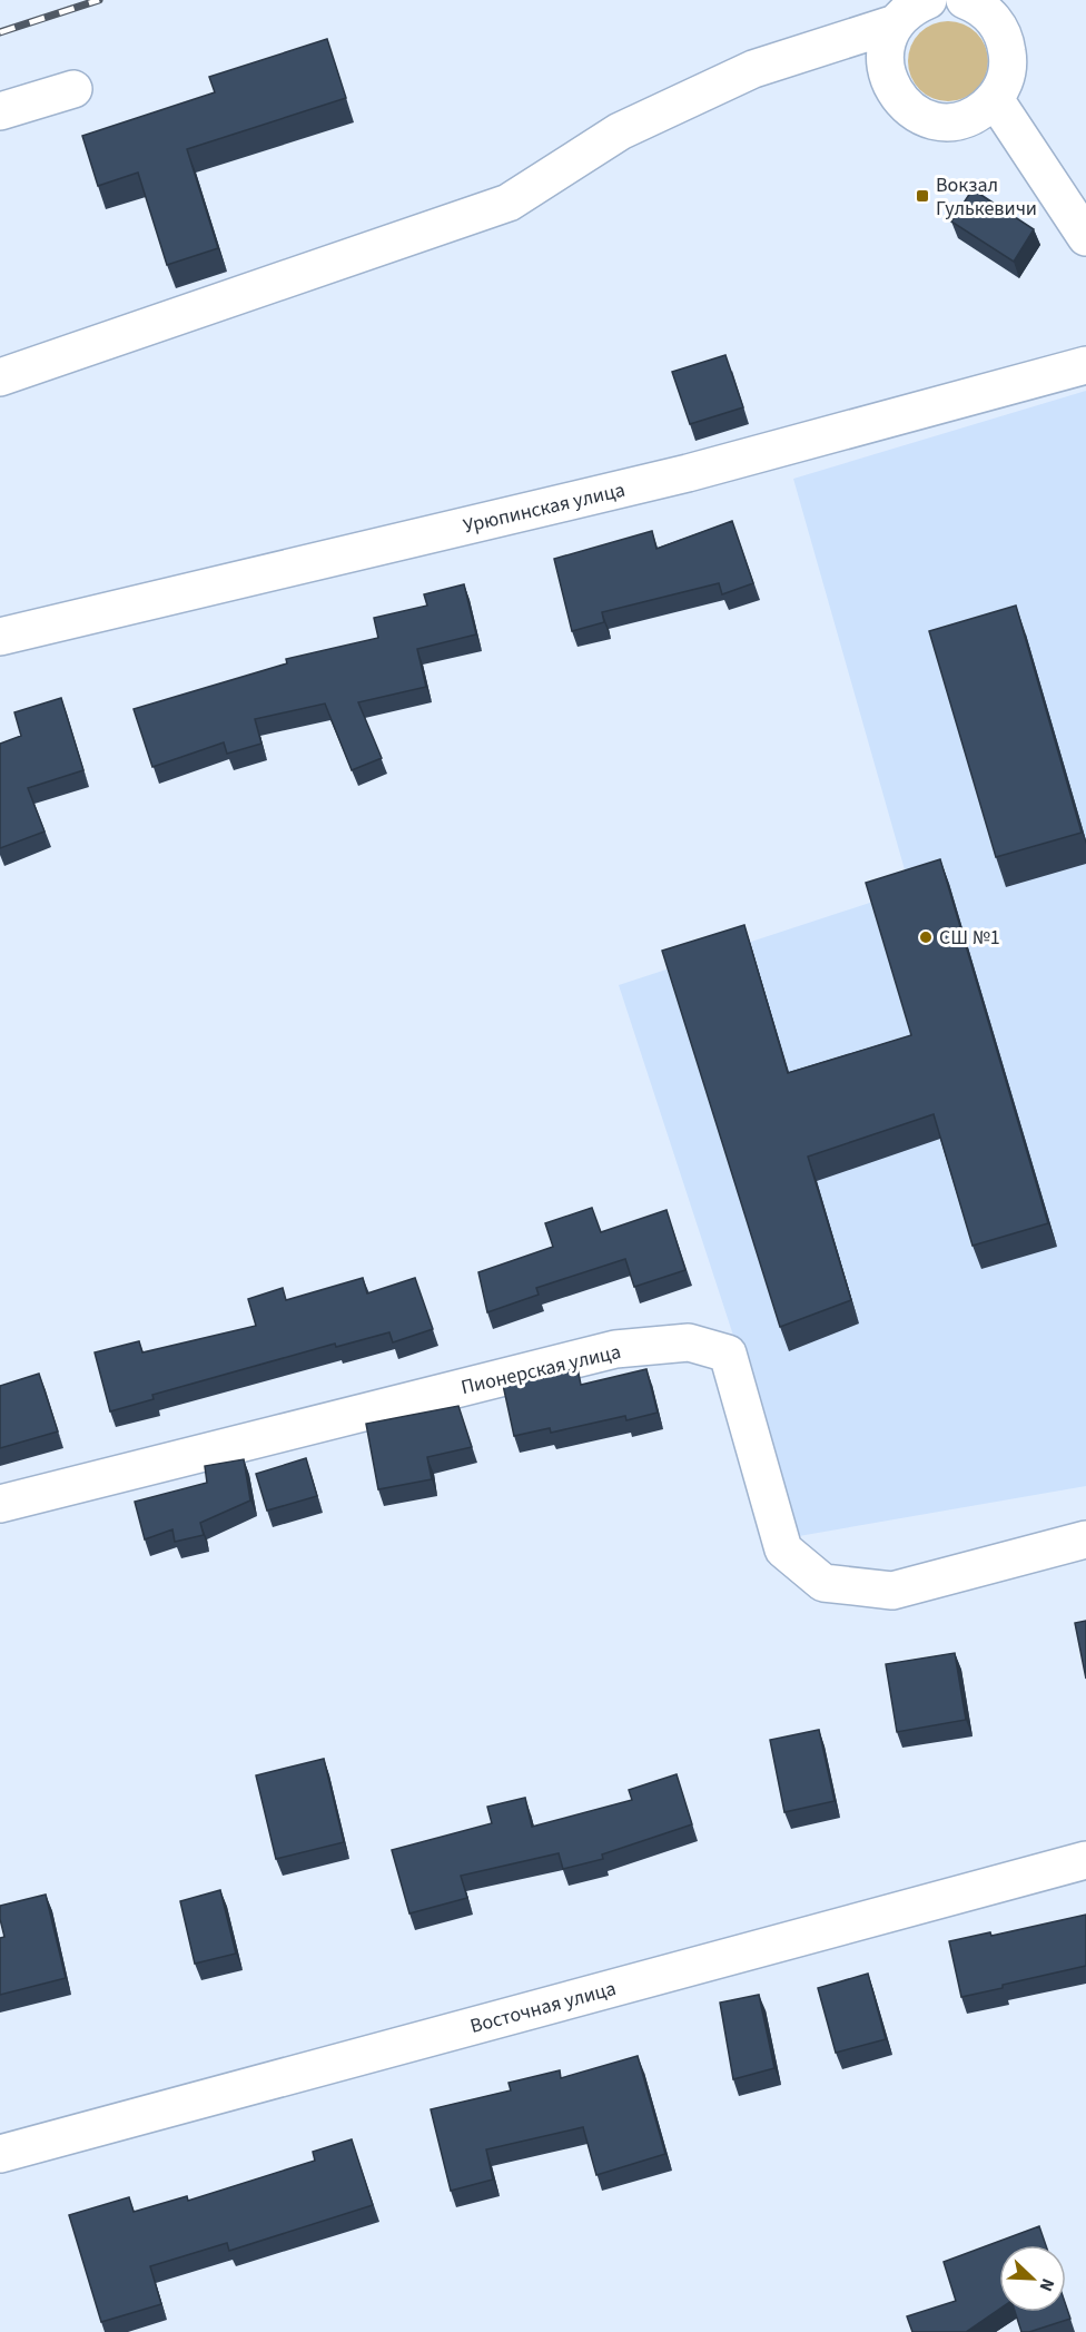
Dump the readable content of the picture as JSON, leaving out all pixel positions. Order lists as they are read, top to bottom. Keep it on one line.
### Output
{"streets":{"street":["Урюпинская улица","Пионерская улица","Восточная улица"]},"places":{"transit":["Вокзал Гулькевичи"],"other":["СШ №1"]},"north":"bottom right"}
